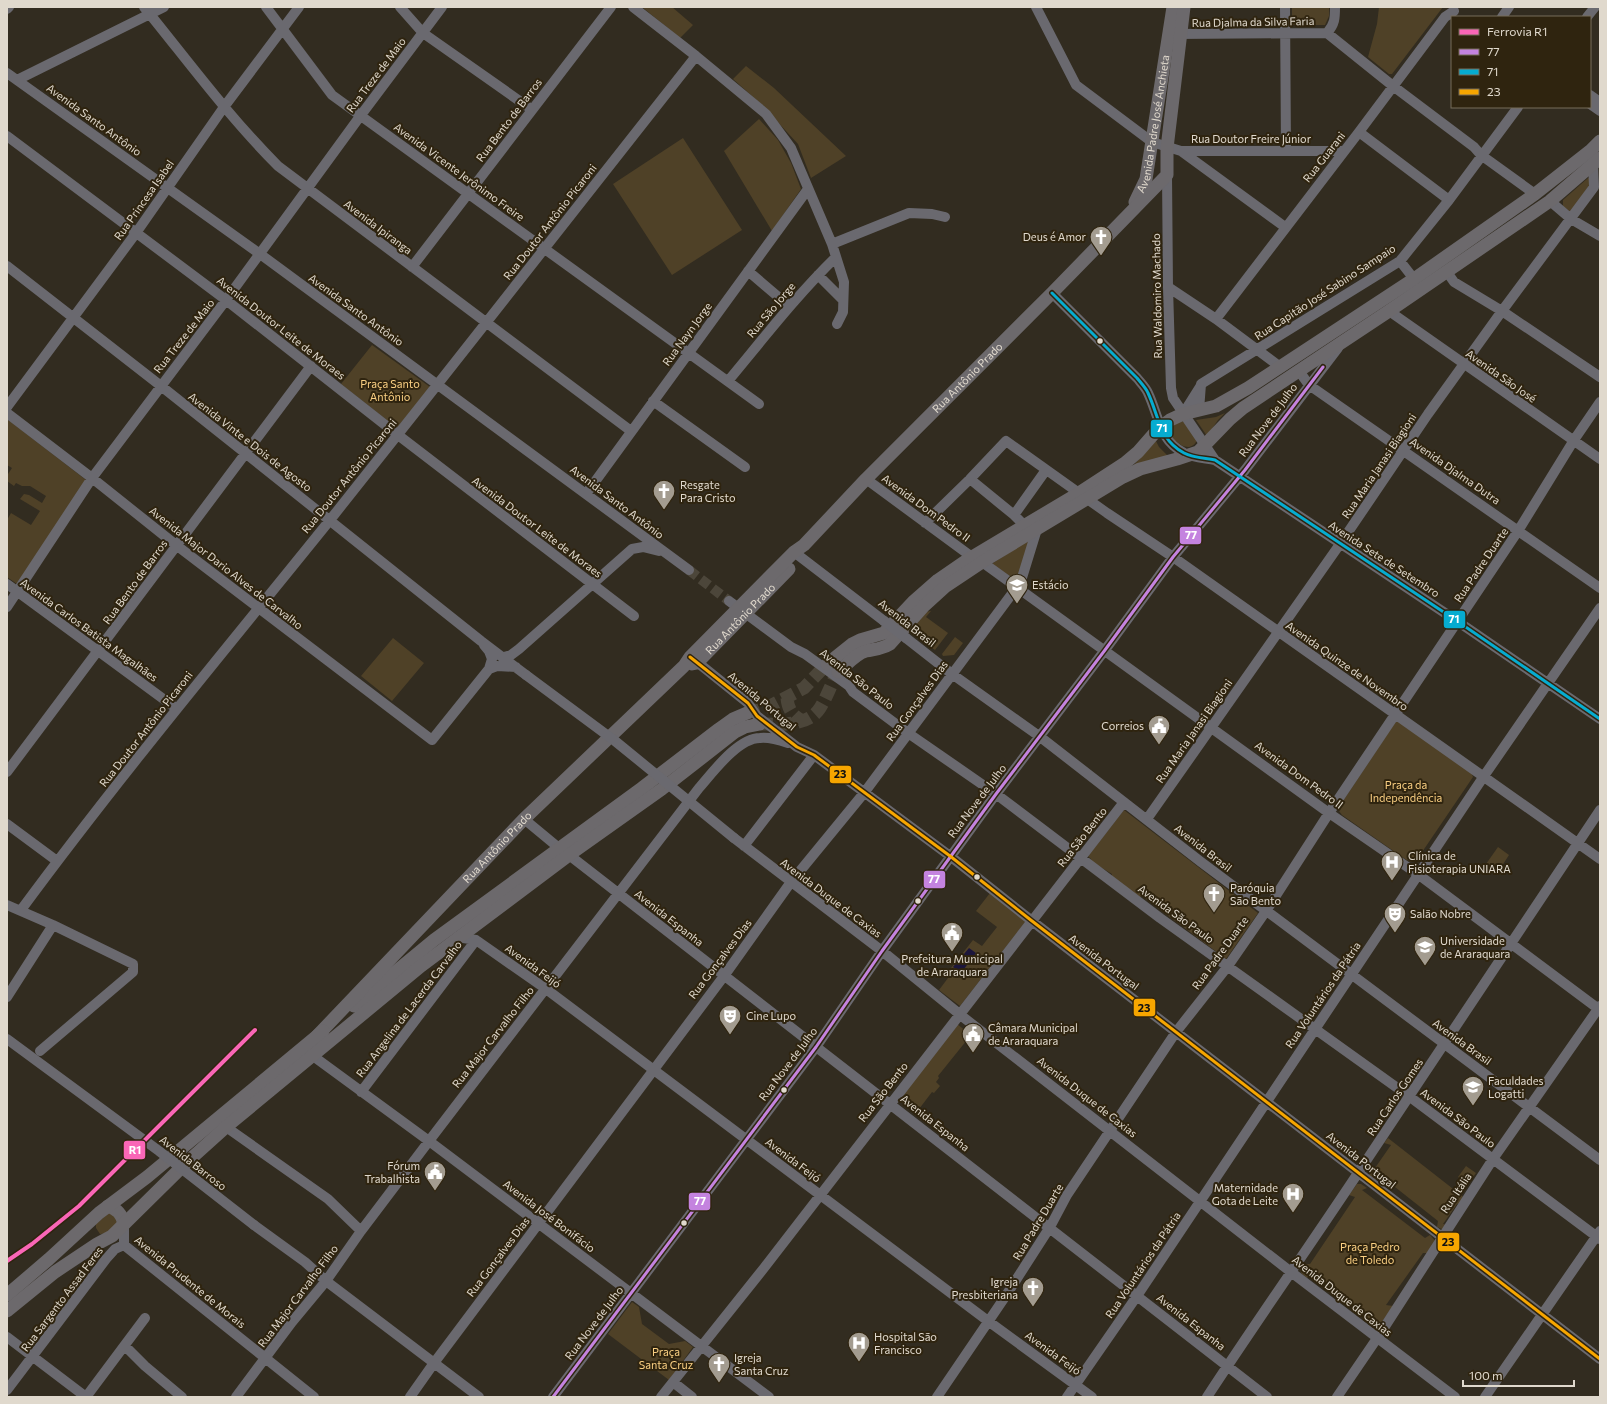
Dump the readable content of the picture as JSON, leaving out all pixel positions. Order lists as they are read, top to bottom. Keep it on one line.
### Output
{"streets":{"main road":["Avenida Padre José Anchieta","Rua Antônio Prado"],"street":["Rua Djalma da Silva Faria","Rua Treze de Maio","Avenida Santo Antônio","Rua Bento de Barros","Rua Doutor Freire Júnior","Rua Guarani","Avenida Vicente Jerônimo Freire","Rua Princesa Isabel","Rua Doutor Antônio Picaroni","Avenida Ipiranga","Rua Capitão José Sabino Sampaio","Rua Waldomiro Machado","Rua São Jorge","Avenida Doutor Leite de Moraes","Rua Nayn Jorge","Avenida São José","Rua Nove de Julho","Avenida Vinte e Dois de Agosto","Rua Maria Janasi Biagioni","Avenida Djalma Dutra","Avenida Dom Pedro II","Avenida Sete de Setembro","Rua Padre Duarte","Avenida Major Dario Alves de Carvalho","Avenida Brasil","Avenida Carlos Batista Magalhães","Avenida Quinze de Novembro","Avenida São Paulo","Avenida Portugal","Rua Gonçalves Dias","Rua São Bento","Avenida Duque de Caxias","Avenida Espanha","Avenida Feijó","Rua Voluntários da Pátria","Rua Angelina de Lacerda Carvalho","Rua Major Carvalho Filho","Rua Carlos Gomes","Avenida Barroso","Rua Itália","Avenida José Bonifácio","Avenida Prudente de Morais","Rua Sargento Assad Feres"]},"crossings":[["Rua Djalma da Silva Faria","Avenida Padre José Anchieta"],["Rua Treze de Maio","Avenida Santo Antônio"],["Rua Treze de Maio","Avenida Vicente Jerônimo Freire"],["Rua Treze de Maio","Avenida Ipiranga"],["Rua Treze de Maio","Avenida Doutor Leite de Moraes"],["Rua Treze de Maio","Avenida Vinte e Dois de Agosto"],["Rua Treze de Maio","Avenida Major Dario Alves de Carvalho"],["Rua Treze de Maio","Avenida Carlos Batista Magalhães"],["Avenida Santo Antônio","Rua Princesa Isabel"],["Avenida Santo Antônio","Rua Doutor Antônio Picaroni"],["Avenida Santo Antônio","Rua Nayn Jorge"],["Rua Bento de Barros","Avenida Vicente Jerônimo Freire"],["Rua Bento de Barros","Avenida Ipiranga"],["Rua Bento de Barros","Avenida Doutor Leite de Moraes"],["Rua Bento de Barros","Avenida Vinte e Dois de Agosto"],["Rua Bento de Barros","Avenida Major Dario Alves de Carvalho"],["Rua Bento de Barros","Avenida Carlos Batista Magalhães"],["Avenida Padre José Anchieta","Rua Waldomiro Machado"],["Avenida Padre José Anchieta","Rua Antônio Prado"],["Rua Doutor Freire Júnior","Rua Guarani"],["Avenida Vicente Jerônimo Freire","Rua Princesa Isabel"],["Avenida Vicente Jerônimo Freire","Rua Doutor Antônio Picaroni"],["Avenida Vicente Jerônimo Freire","Rua São Jorge"],["Avenida Vicente Jerônimo Freire","Rua Nayn Jorge"],["Rua Princesa Isabel","Avenida Ipiranga"],["Rua Princesa Isabel","Avenida Doutor Leite de Moraes"],["Rua Princesa Isabel","Avenida Vinte e Dois de Agosto"],["Rua Doutor Antônio Picaroni","Avenida Ipiranga"],["Rua Doutor Antônio Picaroni","Avenida Doutor Leite de Moraes"],["Rua Doutor Antônio Picaroni","Avenida Vinte e Dois de Agosto"],["Rua Doutor Antônio Picaroni","Avenida Major Dario Alves de Carvalho"],["Rua Doutor Antônio Picaroni","Avenida Carlos Batista Magalhães"],["Avenida Ipiranga","Rua Nayn Jorge"],["Rua Capitão José Sabino Sampaio","Rua Waldomiro Machado"],["Rua Waldomiro Machado","Avenida Sete de Setembro"],["Avenida São José","Rua Maria Janasi Biagioni"],["Avenida São José","Rua Padre Duarte"],["Rua Antônio Prado","Avenida Dom Pedro II"],["Rua Antônio Prado","Avenida Brasil"],["Rua Antônio Prado","Avenida São Paulo"],["Rua Antônio Prado","Avenida Portugal"],["Rua Antônio Prado","Avenida Espanha"],["Rua Nove de Julho","Avenida Djalma Dutra"],["Rua Nove de Julho","Avenida Dom Pedro II"],["Rua Nove de Julho","Avenida Sete de Setembro"],["Rua Nove de Julho","Avenida Brasil"],["Rua Nove de Julho","Avenida Quinze de Novembro"],["Rua Nove de Julho","Avenida São Paulo"],["Rua Nove de Julho","Avenida Portugal"],["Rua Nove de Julho","Avenida Duque de Caxias"],["Rua Nove de Julho","Avenida Espanha"],["Rua Nove de Julho","Avenida Feijó"],["Rua Nove de Julho","Avenida José Bonifácio"],["Avenida Vinte e Dois de Agosto","Avenida Duque de Caxias"],["Rua Maria Janasi Biagioni","Avenida Djalma Dutra"],["Rua Maria Janasi Biagioni","Avenida Dom Pedro II"],["Rua Maria Janasi Biagioni","Avenida Sete de Setembro"],["Rua Maria Janasi Biagioni","Avenida Brasil"],["Rua Maria Janasi Biagioni","Avenida Quinze de Novembro"],["Avenida Djalma Dutra","Rua Padre Duarte"],["Avenida Dom Pedro II","Rua Padre Duarte"],["Avenida Dom Pedro II","Rua Gonçalves Dias"],["Avenida Dom Pedro II","Rua Voluntários da Pátria"],["Avenida Dom Pedro II","Rua Carlos Gomes"],["Avenida Dom Pedro II","Rua Itália"],["Avenida Sete de Setembro","Rua Padre Duarte"],["Avenida Sete de Setembro","Rua Voluntários da Pátria"],["Rua Padre Duarte","Avenida Brasil"],["Rua Padre Duarte","Avenida Quinze de Novembro"],["Rua Padre Duarte","Avenida São Paulo"],["Rua Padre Duarte","Avenida Portugal"],["Rua Padre Duarte","Avenida Duque de Caxias"],["Rua Padre Duarte","Avenida Espanha"],["Rua Padre Duarte","Avenida Feijó"],["Avenida Brasil","Rua Gonçalves Dias"],["Avenida Brasil","Rua São Bento"],["Avenida Brasil","Rua Voluntários da Pátria"],["Avenida Brasil","Rua Carlos Gomes"],["Avenida Brasil","Rua Itália"],["Avenida Quinze de Novembro","Rua Voluntários da Pátria"],["Avenida Quinze de Novembro","Rua Carlos Gomes"],["Avenida São Paulo","Rua Gonçalves Dias"],["Avenida São Paulo","Rua São Bento"],["Avenida São Paulo","Rua Voluntários da Pátria"],["Avenida São Paulo","Rua Carlos Gomes"],["Avenida São Paulo","Rua Itália"],["Avenida Portugal","Rua Gonçalves Dias"],["Avenida Portugal","Rua São Bento"],["Avenida Portugal","Rua Voluntários da Pátria"],["Avenida Portugal","Rua Major Carvalho Filho"],["Avenida Portugal","Rua Carlos Gomes"],["Avenida Portugal","Rua Itália"],["Rua Gonçalves Dias","Avenida Duque de Caxias"],["Rua Gonçalves Dias","Avenida Espanha"],["Rua Gonçalves Dias","Avenida Feijó"],["Rua Gonçalves Dias","Avenida Barroso"],["Rua Gonçalves Dias","Avenida José Bonifácio"],["Rua São Bento","Avenida Duque de Caxias"],["Rua São Bento","Avenida Espanha"],["Rua São Bento","Avenida Feijó"],["Rua São Bento","Avenida José Bonifácio"],["Avenida Duque de Caxias","Rua Voluntários da Pátria"],["Avenida Duque de Caxias","Rua Carlos Gomes"],["Avenida Duque de Caxias","Rua Itália"],["Avenida Espanha","Rua Voluntários da Pátria"],["Avenida Espanha","Rua Major Carvalho Filho"],["Avenida Espanha","Rua Carlos Gomes"],["Avenida Feijó","Rua Voluntários da Pátria"],["Avenida Feijó","Rua Angelina de Lacerda Carvalho"],["Avenida Feijó","Rua Major Carvalho Filho"],["Rua Angelina de Lacerda Carvalho","Avenida José Bonifácio"],["Rua Major Carvalho Filho","Avenida Barroso"],["Rua Major Carvalho Filho","Avenida José Bonifácio"],["Rua Major Carvalho Filho","Avenida Prudente de Morais"],["Avenida Prudente de Morais","Rua Sargento Assad Feres"]],"parks":["Praça Santo Antônio","Praça da Independência","Praça Pedro de Toledo","Praça Santa Cruz"],"places":{"church":["Deus é Amor","Resgate Para Cristo","Paróquia São Bento","Igreja Presbiteriana","Igreja Santa Cruz"],"school or university":["Estácio","Universidade de Araraquara","Faculdades Logatti"],"public building":["Correios","Prefeitura Municipal de Araraquara","Câmara Municipal de Araraquara","Fórum Trabalhista"],"hospital":["Clínica de Fisioterapia UNIARA","Maternidade Gota de Leite","Hospital São Francisco"],"theatre":["Salão Nobre","Cine Lupo"]},"lines":["transit line 71","transit line 77","transit line 23","rail line R1"],"legend":["Ferrovia R1","77","71","23"],"scale_bar":"100 m"}
